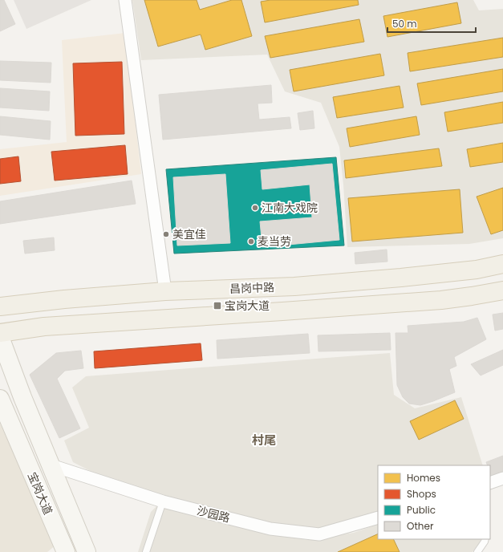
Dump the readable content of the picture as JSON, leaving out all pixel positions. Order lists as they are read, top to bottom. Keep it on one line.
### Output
{"streets":{"main road":["昌岗中路","宝岗大道"],"street":["沙园路"]},"crossings":[["宝岗大道","沙园路"]],"districts":["村尾"],"places":{"other":["江南大戏院","美宜佳","麦当劳"],"transit":["宝岗大道"]},"legend":["Homes","Shops","Public","Other"],"scale_bar":"50 m"}
